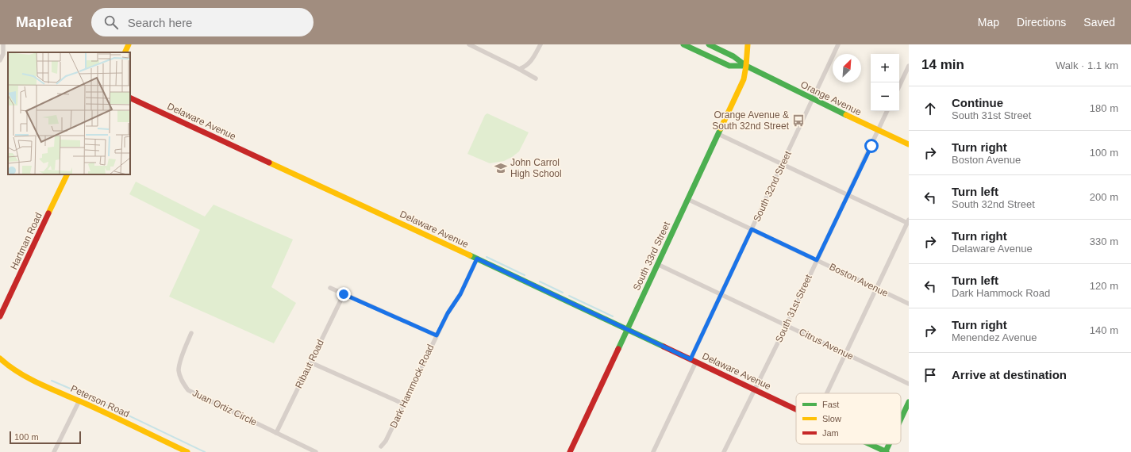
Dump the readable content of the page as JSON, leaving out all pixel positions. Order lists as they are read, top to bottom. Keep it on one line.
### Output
{"streets":{"street":["Orange Avenue","Delaware Avenue","South 32nd Street","Hartman Road","South 33rd Street","Boston Avenue","South 31st Street","Citrus Avenue","Ribaut Road","Dark Hammock Road","Peterson Road","Juan Ortiz Circle"]},"crossings":[["Orange Avenue","South 32nd Street"],["Orange Avenue","South 33rd Street"],["Orange Avenue","South 31st Street"],["Delaware Avenue","South 32nd Street"],["Delaware Avenue","South 33rd Street"],["Delaware Avenue","South 31st Street"],["Delaware Avenue","Dark Hammock Road"],["South 32nd Street","Boston Avenue"],["South 32nd Street","Citrus Avenue"],["South 33rd Street","Boston Avenue"],["South 33rd Street","Citrus Avenue"],["Boston Avenue","South 31st Street"],["South 31st Street","Citrus Avenue"],["Ribaut Road","Juan Ortiz Circle"]],"places":{"bus stop":["Orange Avenue & South 32nd Street"],"school or university":["John Carrol High School"]},"legend":["Fast","Slow","Jam"],"scale_bar":"100 m","north":"top right","page":{"header":"Mapleaf","search":"Search here","nav":["Map","Directions","Saved"],"heading":["14 min","Walk · 1.1 km"],"map_buttons":["+","−"],"list":[["Continue","South 31st Street","180 m"],["Turn right","Boston Avenue","100 m"],["Turn left","South 32nd Street","200 m"],["Turn right","Delaware Avenue","330 m"],["Turn left","Dark Hammock Road","120 m"],["Turn right","Menendez Avenue","140 m"],"Arrive at destination"],"scale":"100 m"}}
